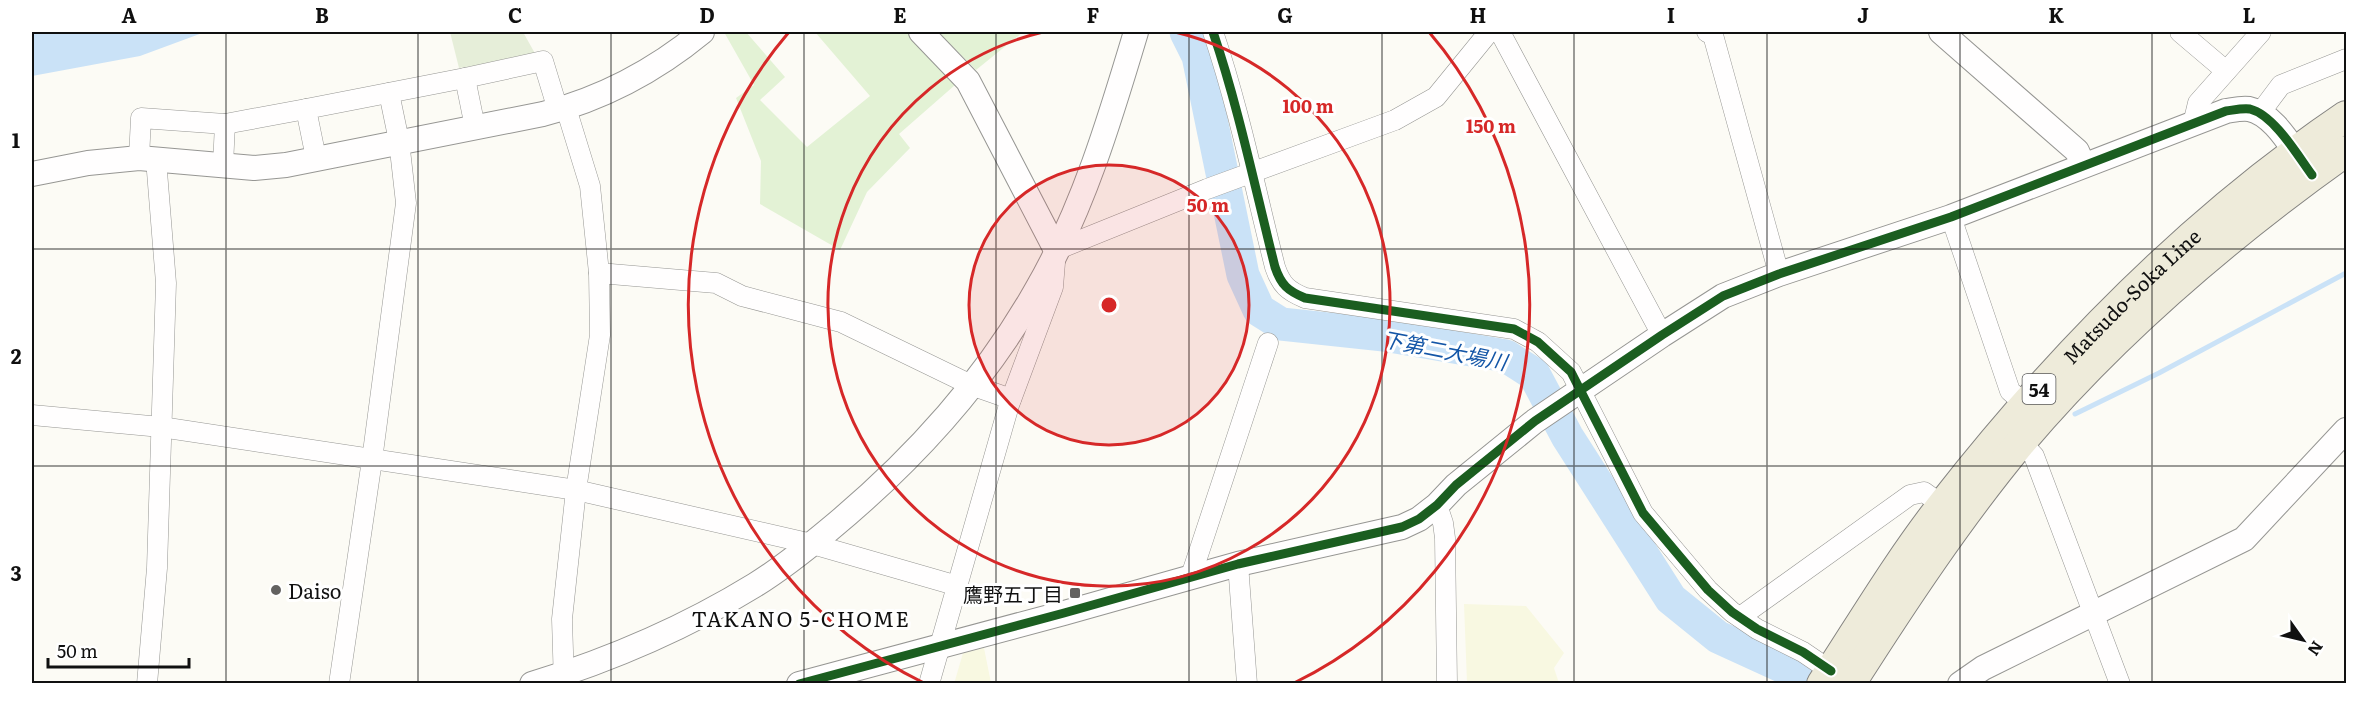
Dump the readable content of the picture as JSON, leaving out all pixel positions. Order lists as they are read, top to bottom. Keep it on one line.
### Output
{"streets":{"main road":["Matsudo-Soka Line","54"]},"districts":["TAKANO 5-CHOME"],"water":["下第二大場川"],"places":{"other":["Daiso"],"transit":["鷹野五丁目"]},"scale_bar":"50 m","north":"bottom right","grid":{"columns":["A","B","C","D","E","F","G","H","I","J","K","L"],"rows":["1","2","3"]},"rings":["100 m","150 m","50 m"]}
